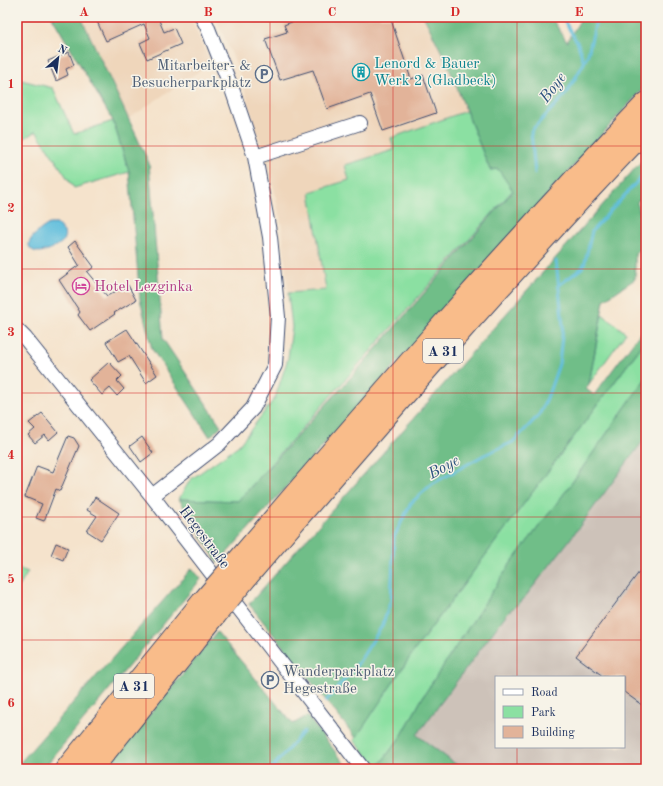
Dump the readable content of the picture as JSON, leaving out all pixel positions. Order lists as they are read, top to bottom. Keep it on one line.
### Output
{"streets":{"highway":["A 31"],"street":["Hegestraße"]},"water":["Boye"],"places":{"building":["Lenord & Bauer Werk 2 (Gladbeck)"],"parking":["Mitarbeiter- & Besucherparkplatz","Wanderparkplatz Hegestraße"],"hotel":["Hotel Lezginka"]},"legend":["Road","Park","Building"],"north":"top right","grid":{"columns":["A","B","C","D","E"],"rows":["1","2","3","4","5","6"]}}
